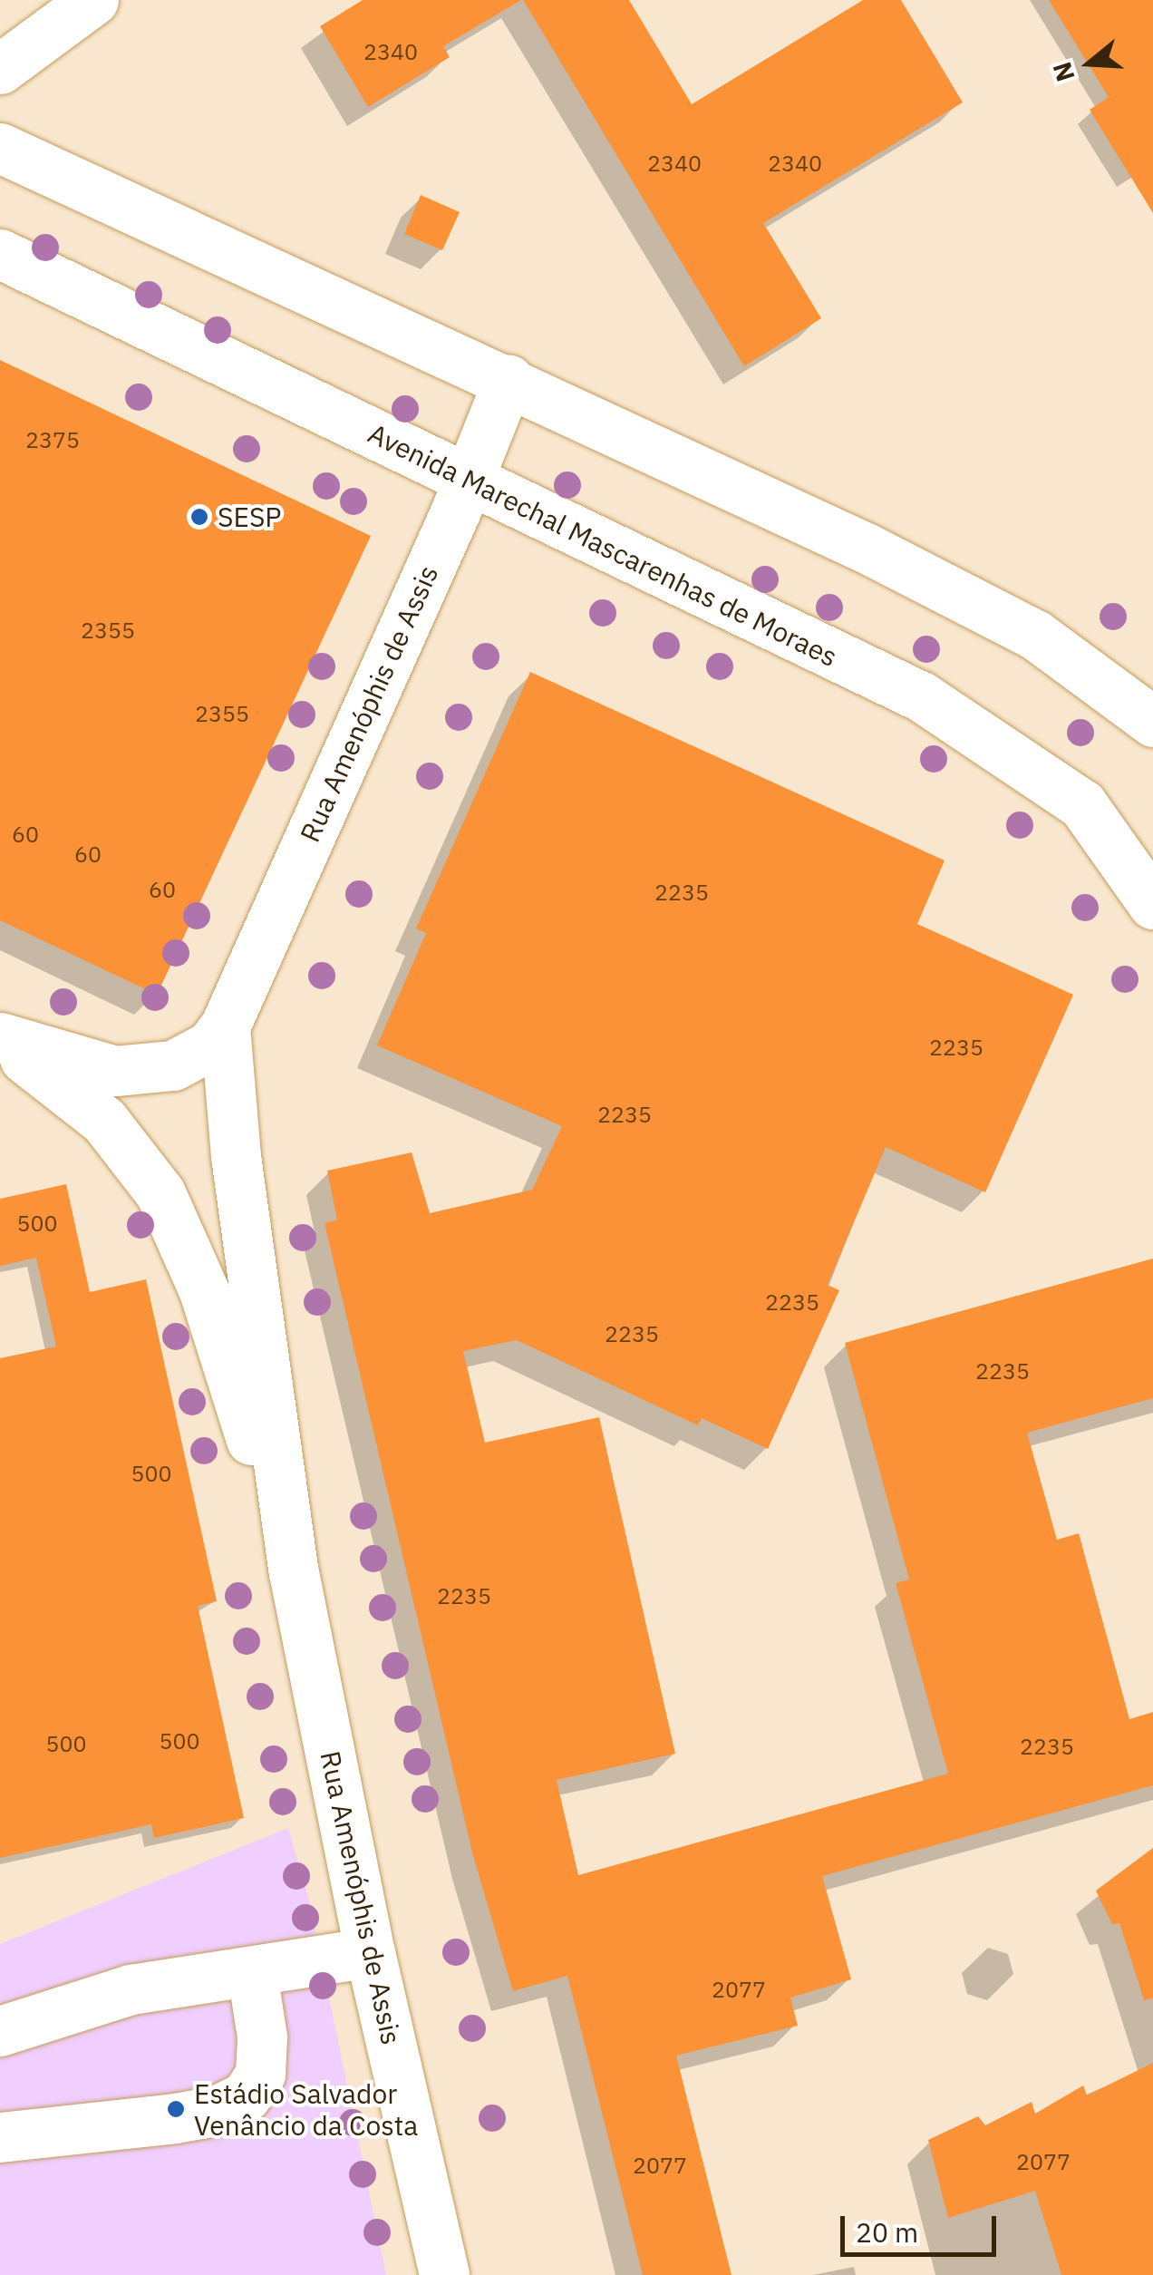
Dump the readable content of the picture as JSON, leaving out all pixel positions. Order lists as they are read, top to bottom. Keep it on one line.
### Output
{"streets":{"street":["Avenida Marechal Mascarenhas de Moraes","Rua Amenóphis de Assis"]},"crossings":[["Avenida Marechal Mascarenhas de Moraes","Rua Amenóphis de Assis"]],"places":["SESP","Estádio Salvador Venâncio da Costa"],"house_numbers":["2340","2340","2340","2375","2355","2355","60","60","60","2235","2235","2235","500","2235","2235","2235","500","2235","500","500","2235","2077","2077","2077"],"scale_bar":"20 m","north":"left"}
